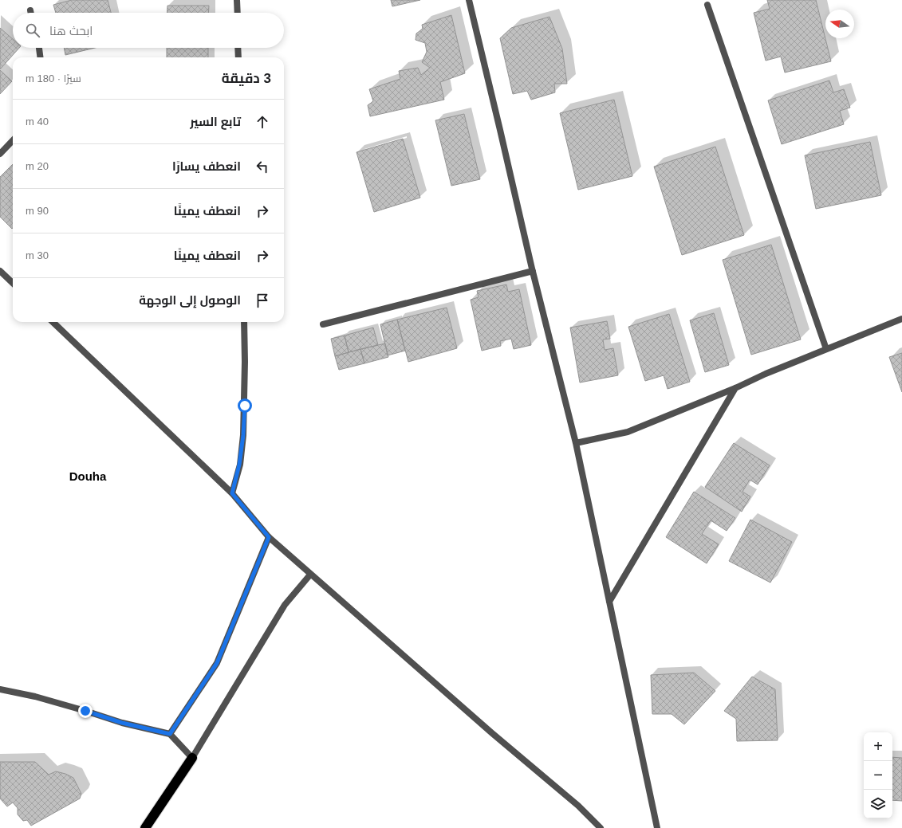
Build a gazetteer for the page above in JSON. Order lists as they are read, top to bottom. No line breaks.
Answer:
{"districts":["Douha"],"north":"left","page":{"search":"ابحث هنا","heading":["3 دقيقة","سيرًا · 180 m"],"list":[["تابع السير","40 m"],["انعطف يسارًا","20 m"],["انعطف يمينًا","90 m"],["انعطف يمينًا","30 m"],"الوصول إلى الوجهة"],"map_buttons":["+","−"]}}
